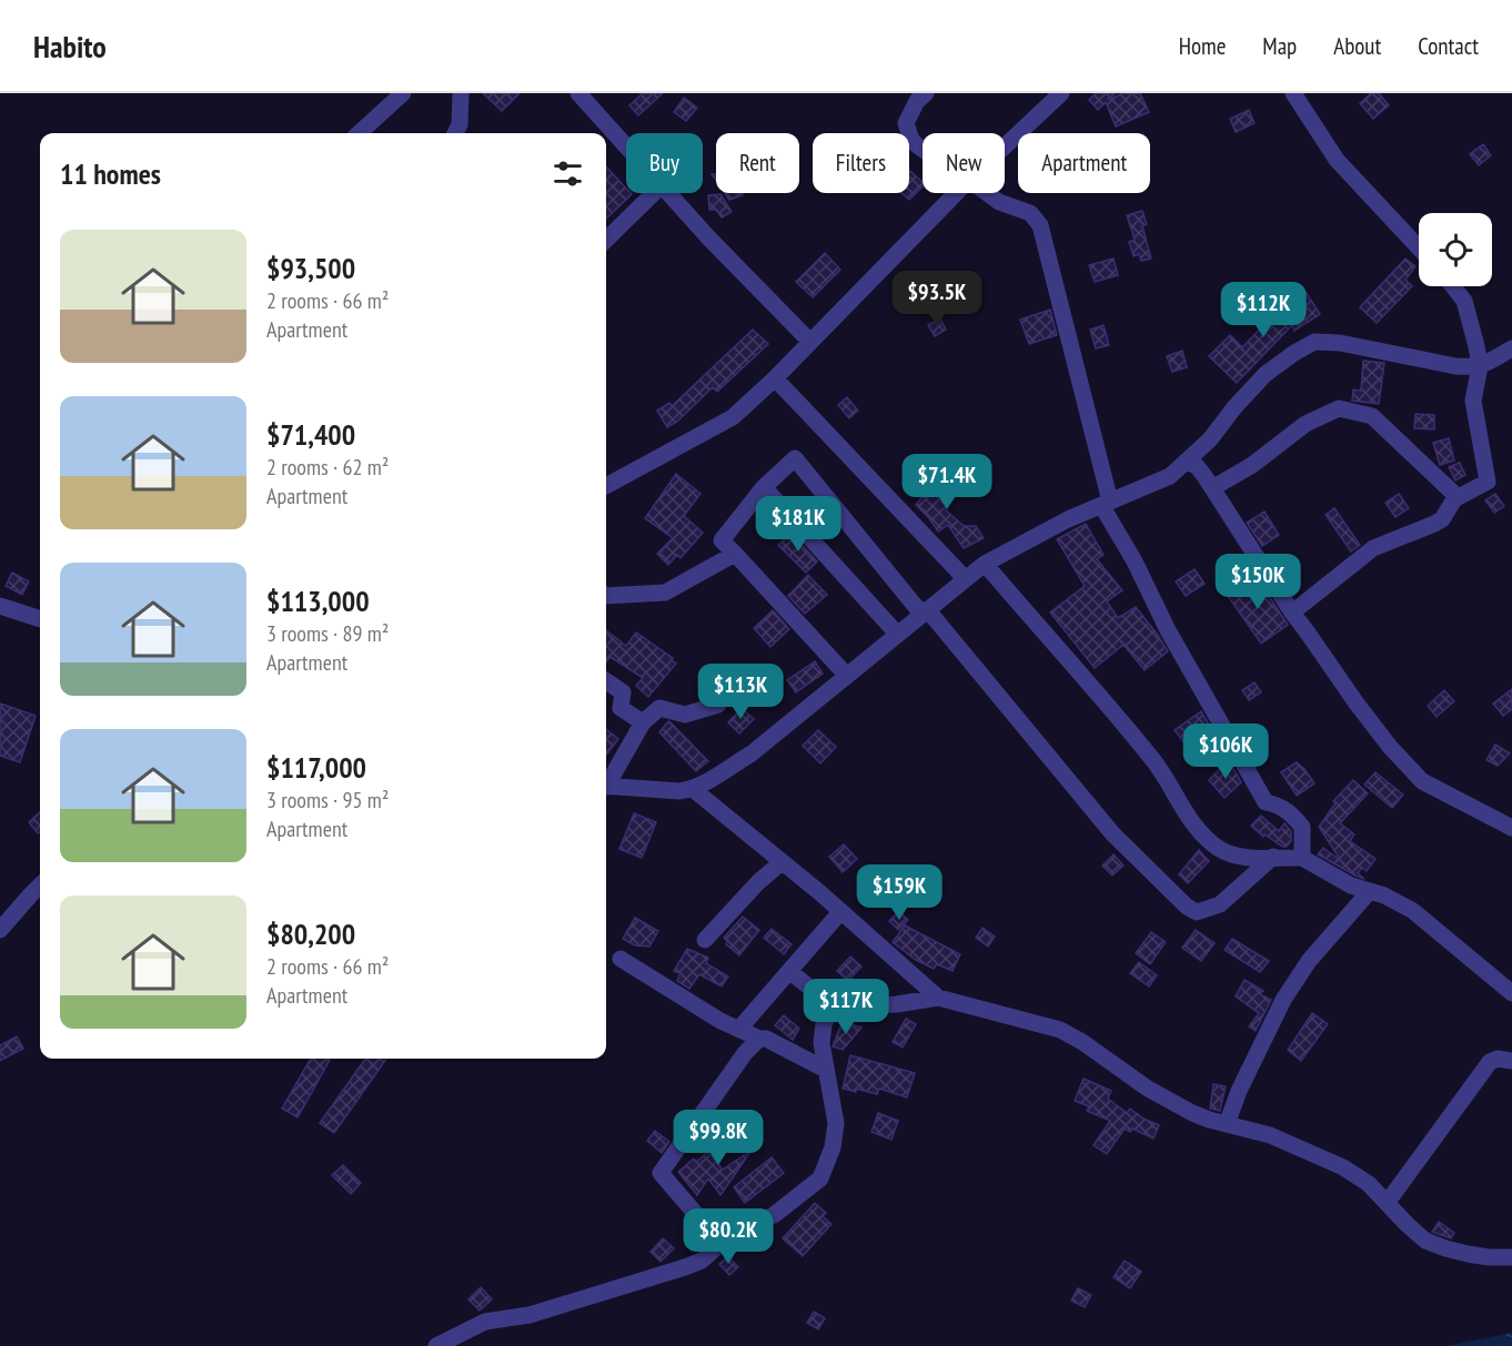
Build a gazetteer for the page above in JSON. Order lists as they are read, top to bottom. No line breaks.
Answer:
{"page":{"header":"Habito","nav":["Home","Map","About","Contact"],"chip":["Buy","Rent","Filters","New","Apartment"],"heading":"11 homes","list":[{"name":"$93,500","note":"2 rooms · 66 m² · Apartment"},{"name":"$71,400","note":"2 rooms · 62 m² · Apartment"},{"name":"$113,000","note":"3 rooms · 89 m² · Apartment"},{"name":"$117,000","note":"3 rooms · 95 m² · Apartment"},{"name":"$80,200","note":"2 rooms · 66 m² · Apartment"}],"price":["$93.5K","$112K","$71.4K","$181K","$150K","$113K","$106K","$159K","$117K","$99.8K","$80.2K"]}}
